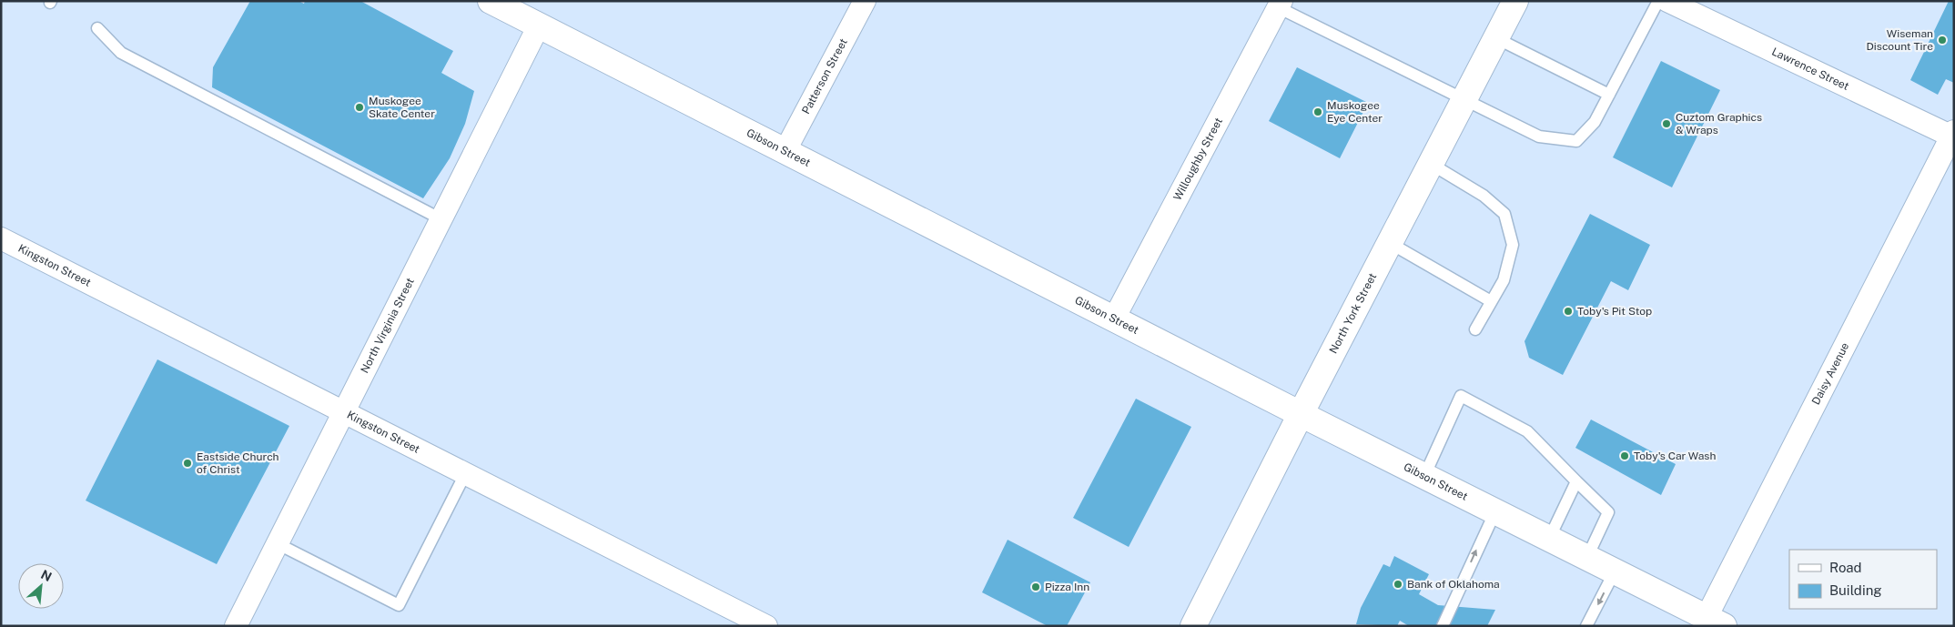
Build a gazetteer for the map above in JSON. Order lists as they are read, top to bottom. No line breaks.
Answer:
{"streets":{"street":["Lawrence Street","Patterson Street","Gibson Street","Willoughby Street","Kingston Street","North York Street","North Virginia Street","Daisy Avenue"]},"crossings":[["Lawrence Street","Daisy Avenue"],["Patterson Street","Gibson Street"],["Gibson Street","Willoughby Street"],["Gibson Street","North York Street"],["Gibson Street","North Virginia Street"],["Gibson Street","Daisy Avenue"],["Kingston Street","North Virginia Street"]],"places":["Wiseman Discount Tire","Muskogee Skate Center","Muskogee Eye Center","Cuztom Graphics & Wraps","Toby's Pit Stop","Toby's Car Wash","Eastside Church of Christ","Bank of Oklahoma","Pizza Inn"],"legend":["Road","Building"],"north":"top right"}
